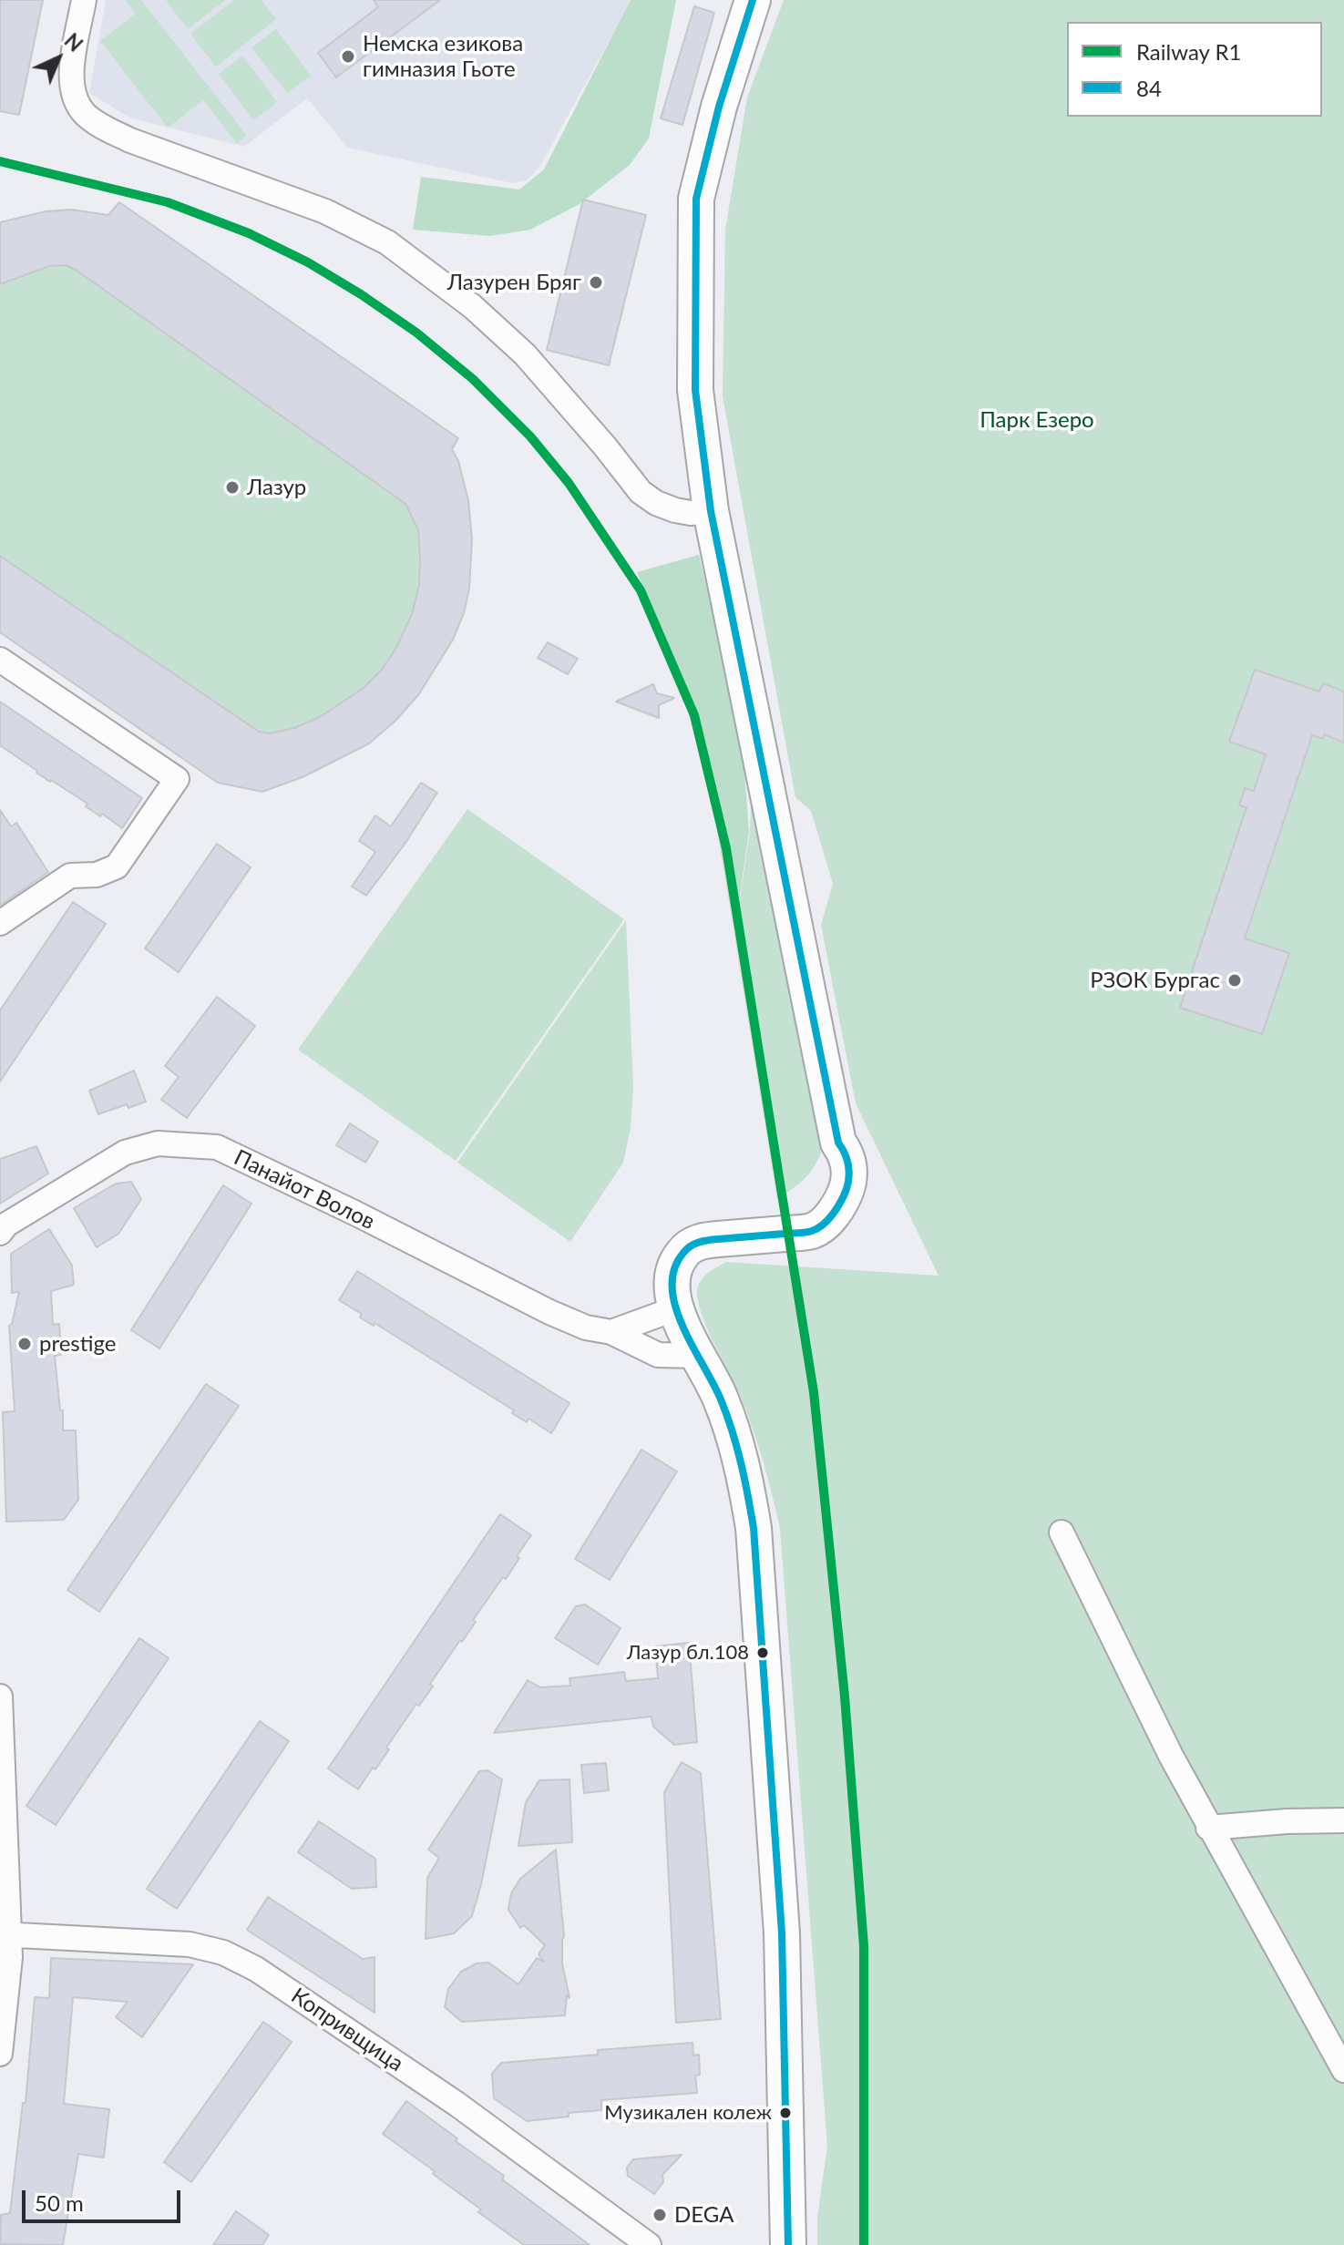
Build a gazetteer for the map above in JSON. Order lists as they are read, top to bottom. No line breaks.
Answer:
{"streets":{"street":["Панайот Волов","Копривщица"]},"parks":["Парк Езеро"],"places":["Немска езикова гимназия Гьоте","Лазурен Бряг","Лазур","РЗОК Бургас","prestige","Лазур бл.108","Музикален колеж","DEGA"],"lines":["transit line 84","rail line R1"],"legend":["Railway R1","84"],"scale_bar":"50 m","north":"top right"}
